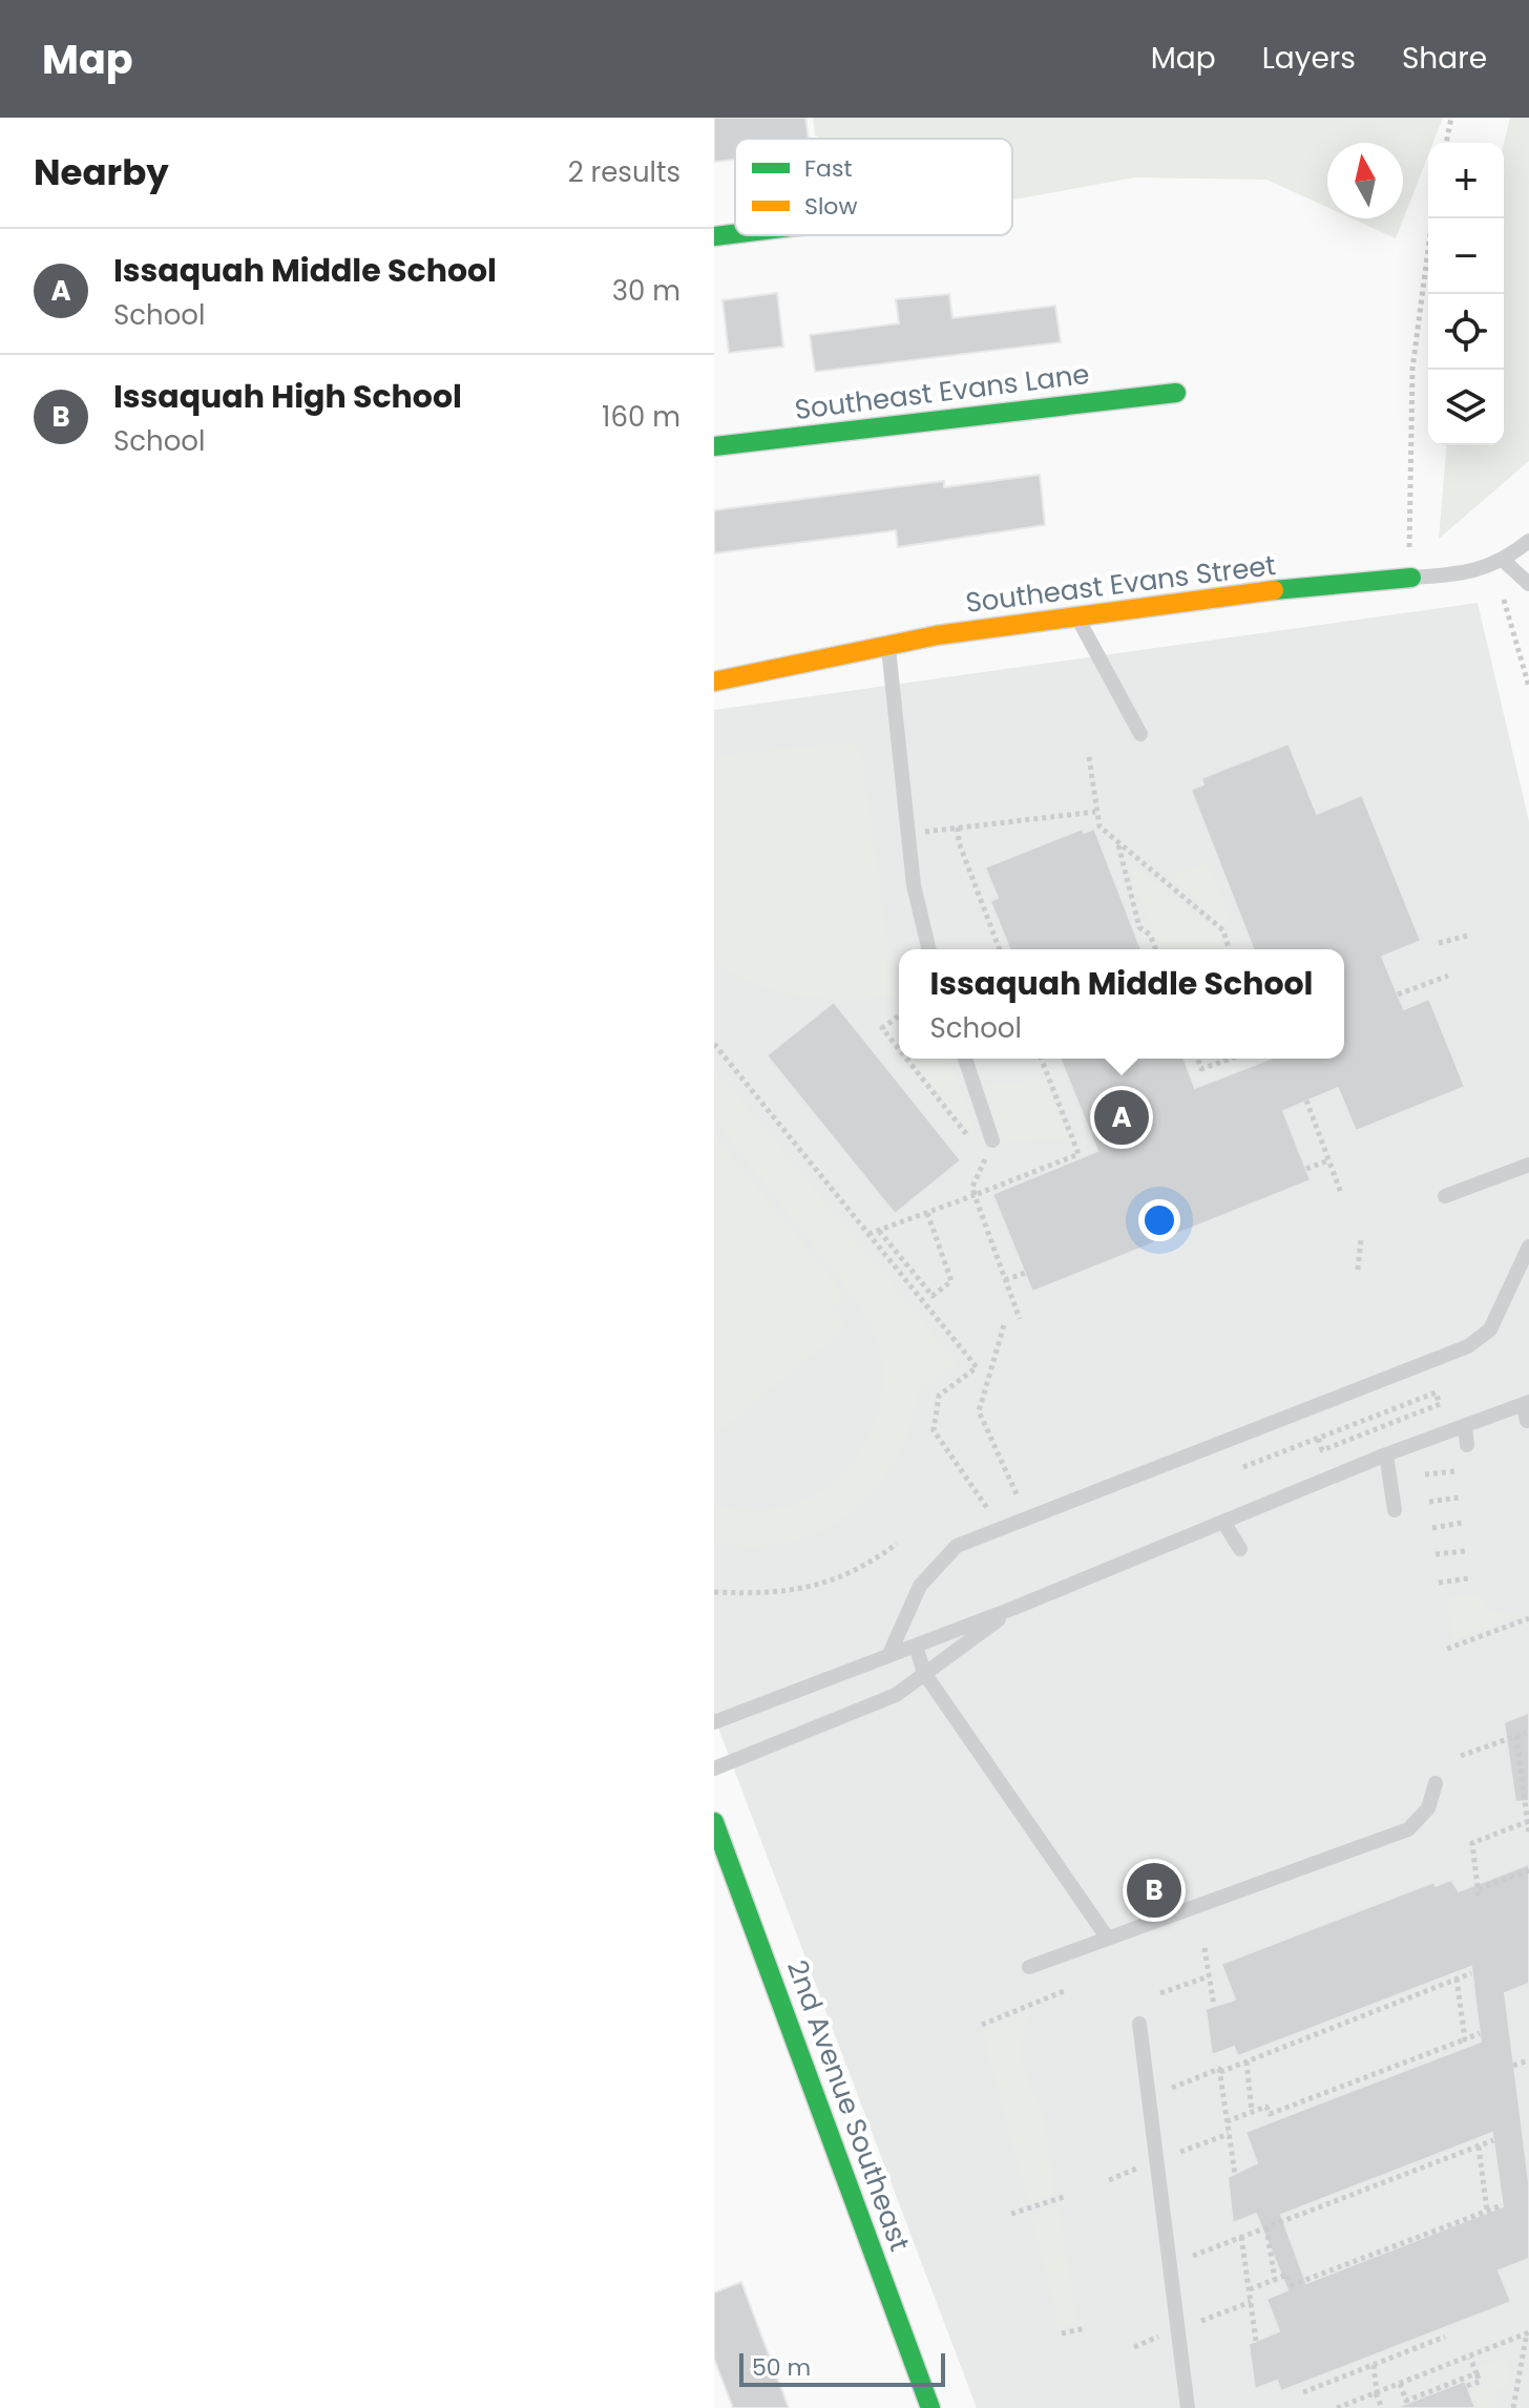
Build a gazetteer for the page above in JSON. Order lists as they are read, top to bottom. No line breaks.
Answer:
{"streets":{"street":["Southeast Evans Lane","Southeast Evans Street","2nd Avenue Southeast"]},"legend":["Fast","Slow"],"scale_bar":"50 m","north":"top","page":{"header":"Map","nav":["Map","Layers","Share"],"heading":["Nearby","2 results"],"map_buttons":["+","−"],"list":[{"mark":"A","name":"Issaquah Middle School","note":"School","value":"30 m"},{"mark":"B","name":"Issaquah High School","note":"School","value":"160 m"}],"popup":["Issaquah Middle School","School"],"pins":["A","B"],"scale":"50 m"}}
